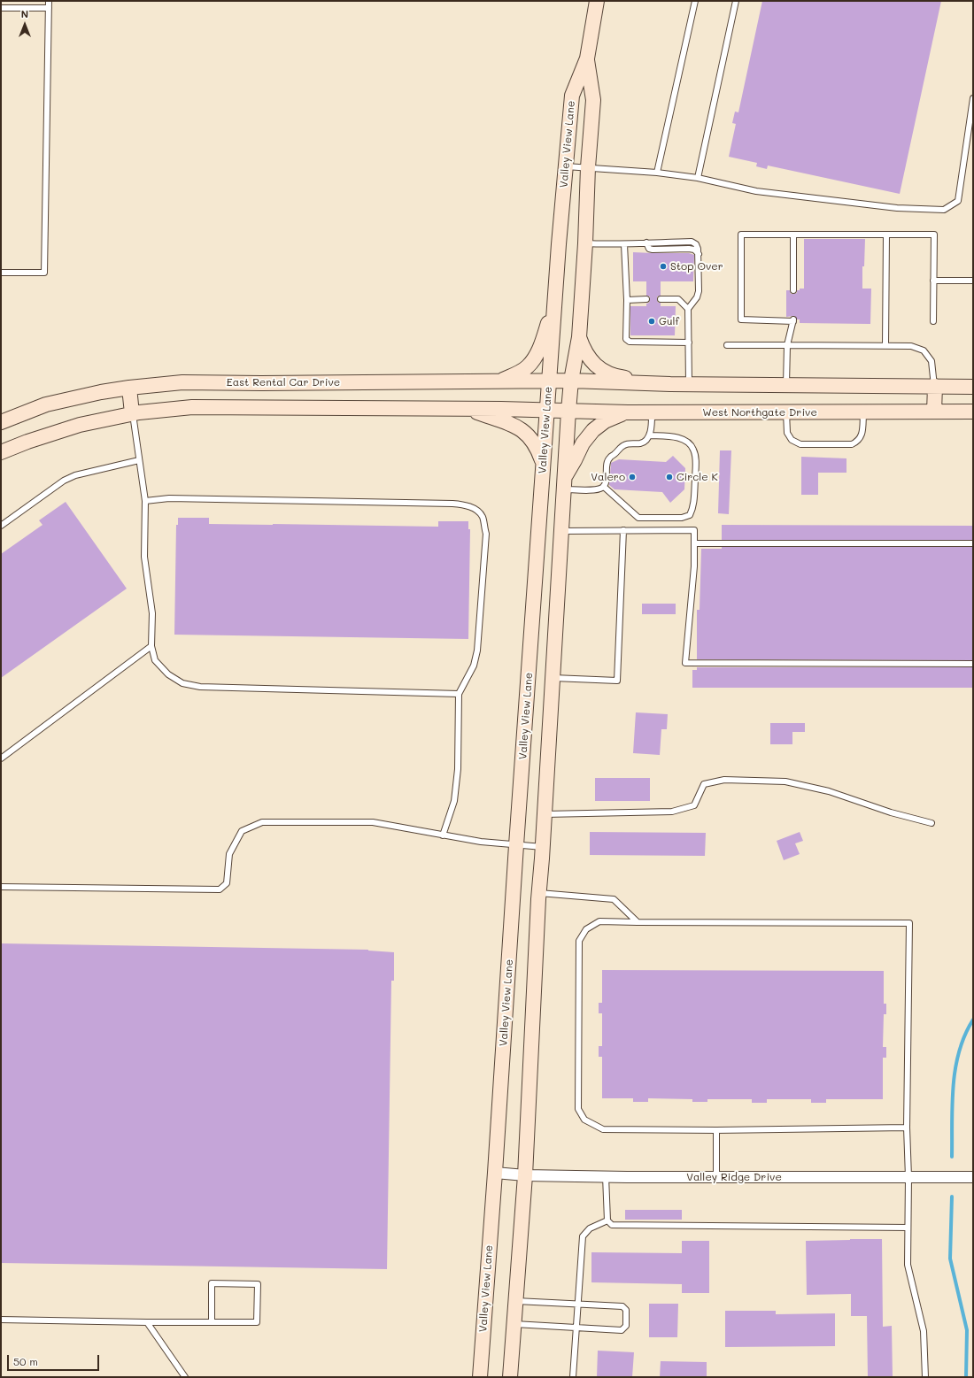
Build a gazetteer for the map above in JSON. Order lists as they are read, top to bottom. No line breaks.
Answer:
{"streets":{"main road":["Valley View Lane","East Rental Car Drive","West Northgate Drive"],"street":["Valley Ridge Drive"]},"crossings":[["Valley View Lane","East Rental Car Drive"],["Valley View Lane","West Northgate Drive"],["Valley View Lane","Valley Ridge Drive"]],"places":["Stop Over","Gulf","Valero","Circle K"],"scale_bar":"50 m","north":"top"}
